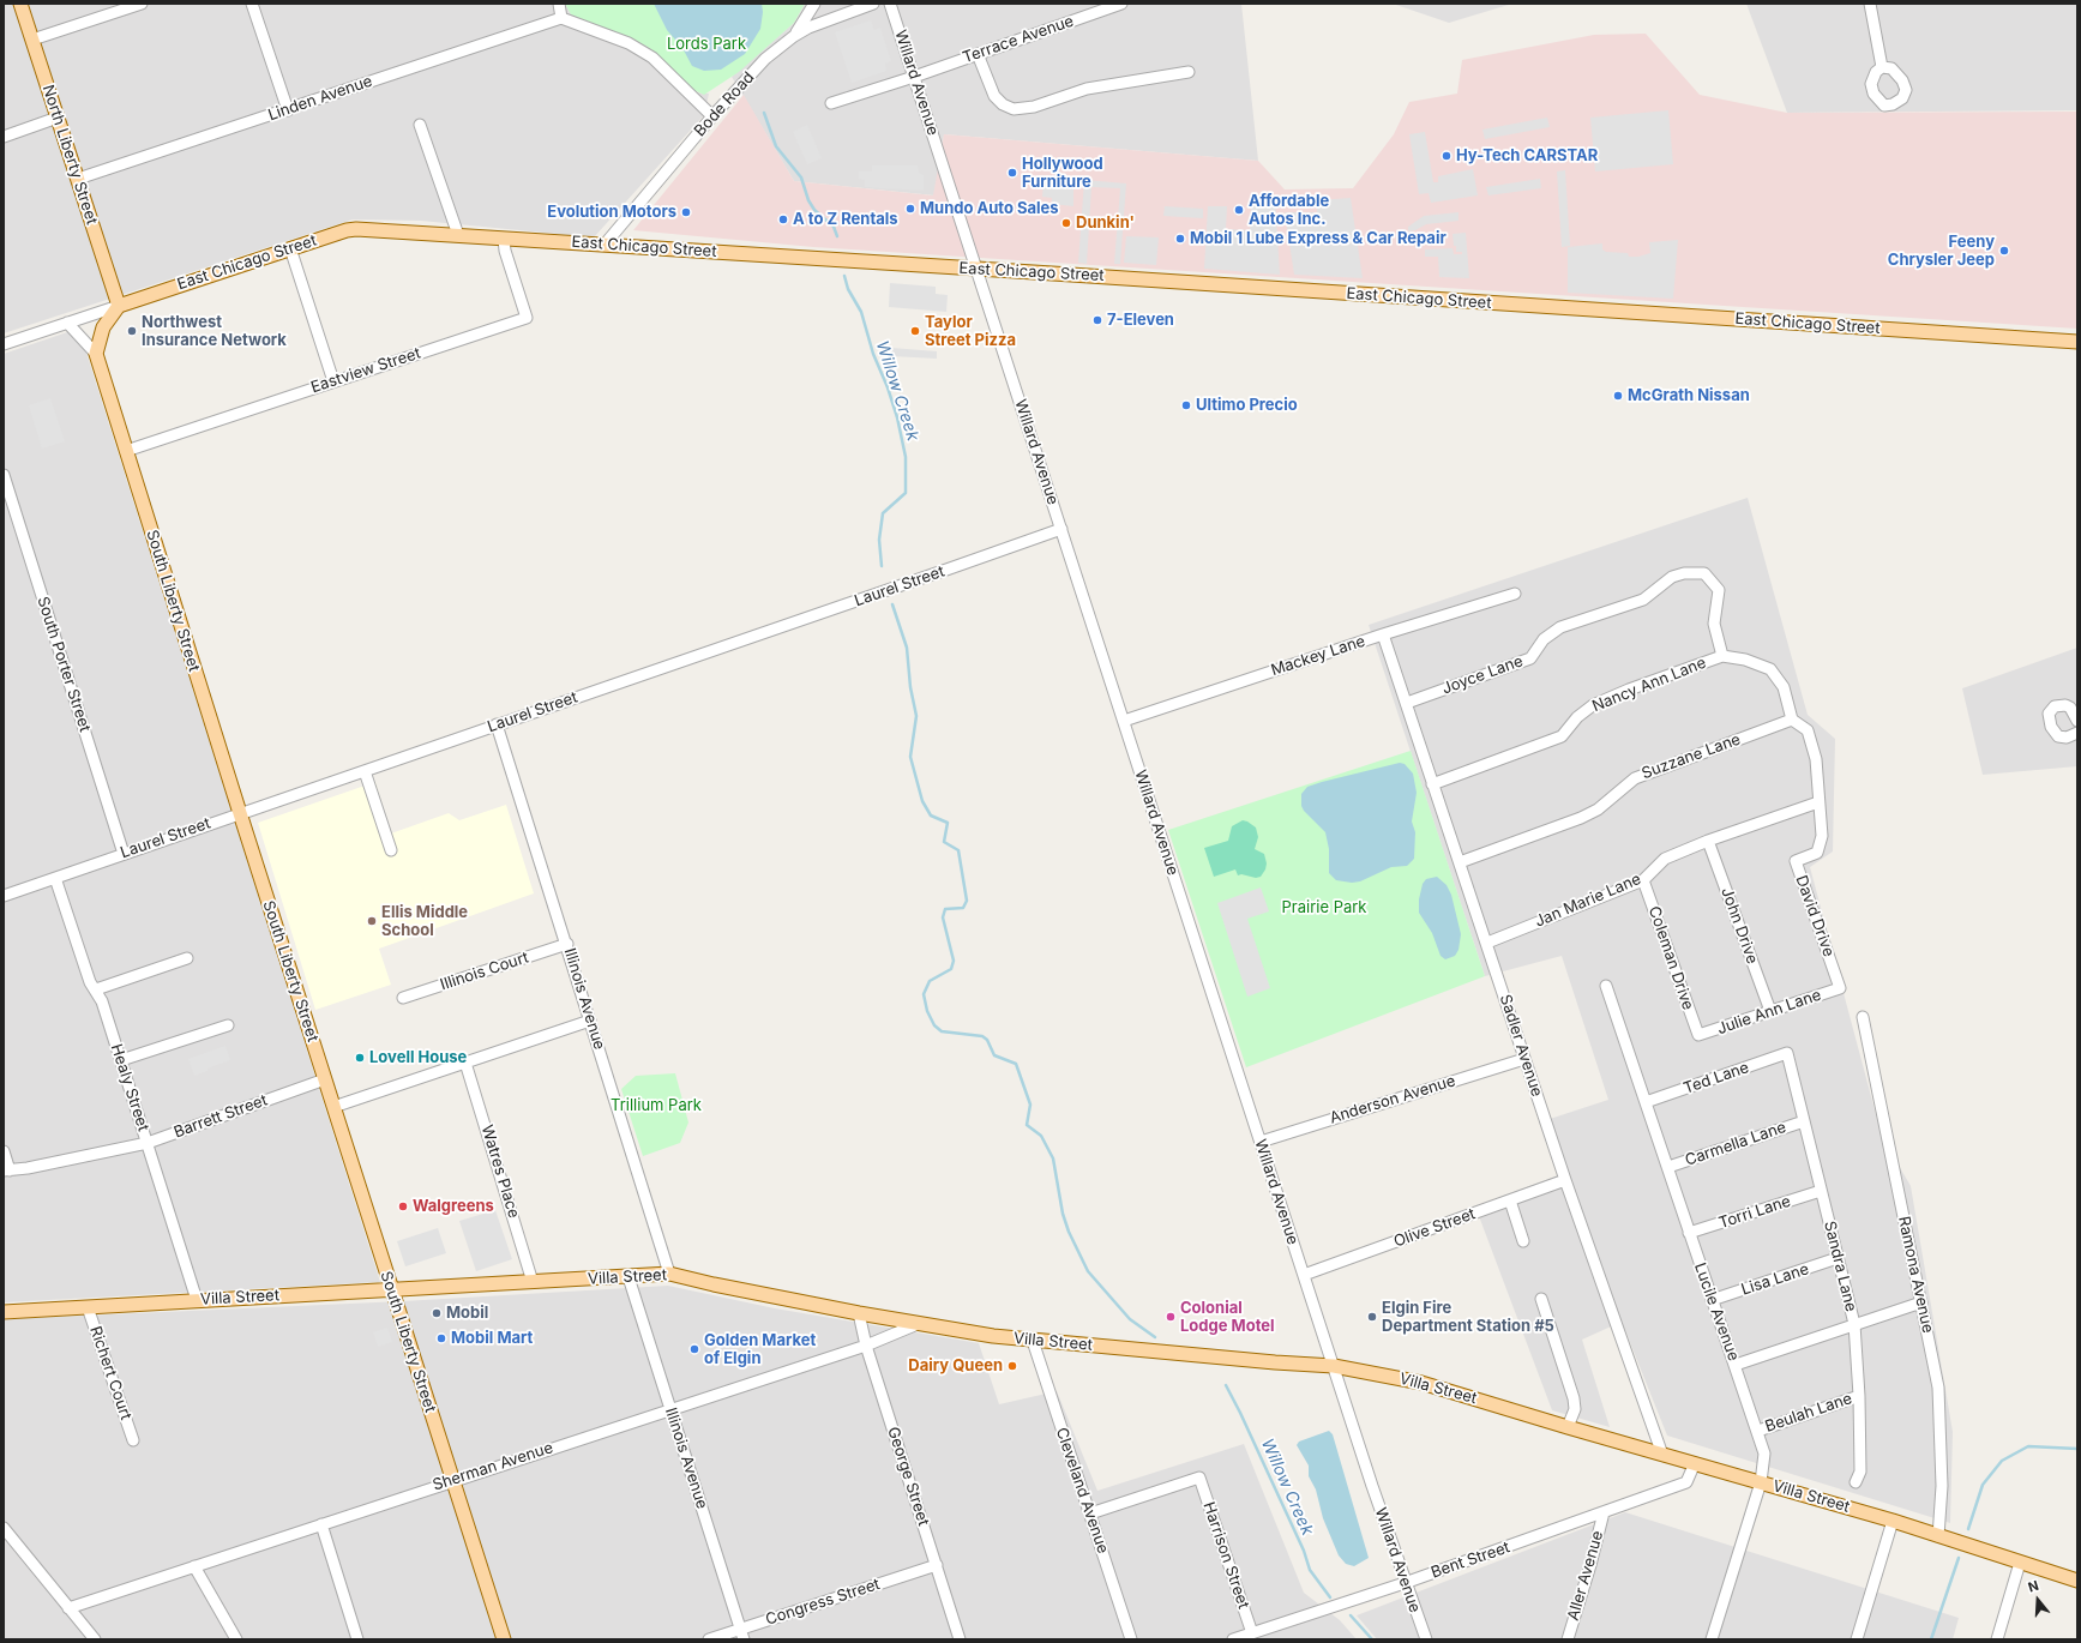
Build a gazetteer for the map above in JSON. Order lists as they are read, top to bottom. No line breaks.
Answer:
{"streets":{"main road":["North Liberty Street","East Chicago Street","South Liberty Street","Villa Street"],"street":["Terrace Avenue","Willard Avenue","Linden Avenue","Bode Road","Eastview Street","Laurel Street","Mackey Lane","South Porter Street","Joyce Lane","Nancy Ann Lane","Suzzane Lane","Jan Marie Lane","David Drive","John Drive","Coleman Drive","Illinois Court","Illinois Avenue","Julie Ann Lane","Sadler Avenue","Ted Lane","Healy Street","Anderson Avenue","Barrett Street","Carmella Lane","Watres Place","Torri Lane","Olive Street","Sandra Lane","Ramona Avenue","Lisa Lane","Lucile Avenue","Richert Court","Beulah Lane","Sherman Avenue","George Street","Cleveland Avenue","Harrison Street","Bent Street","Aller Avenue","Congress Street"]},"crossings":[["Terrace Avenue","Willard Avenue"],["Willard Avenue","East Chicago Street"],["Willard Avenue","Laurel Street"],["Willard Avenue","Mackey Lane"],["Willard Avenue","Anderson Avenue"],["Willard Avenue","Olive Street"],["Willard Avenue","Villa Street"],["Willard Avenue","Bent Street"],["Linden Avenue","North Liberty Street"],["Bode Road","East Chicago Street"],["North Liberty Street","East Chicago Street"],["East Chicago Street","Eastview Street"],["Eastview Street","South Liberty Street"],["Laurel Street","South Liberty Street"],["Laurel Street","South Porter Street"],["Laurel Street","Illinois Avenue"],["Laurel Street","Healy Street"],["South Liberty Street","Barrett Street"],["South Liberty Street","Villa Street"],["South Liberty Street","Sherman Avenue"],["Mackey Lane","Sadler Avenue"],["Joyce Lane","Nancy Ann Lane"],["Joyce Lane","Sadler Avenue"],["Nancy Ann Lane","Suzzane Lane"],["Nancy Ann Lane","Sadler Avenue"],["Suzzane Lane","Sadler Avenue"],["Jan Marie Lane","David Drive"],["Jan Marie Lane","John Drive"],["Jan Marie Lane","Coleman Drive"],["Jan Marie Lane","Sadler Avenue"],["David Drive","Julie Ann Lane"],["John Drive","Julie Ann Lane"],["Coleman Drive","Julie Ann Lane"],["Illinois Court","Illinois Avenue"],["Illinois Avenue","Villa Street"],["Illinois Avenue","Sherman Avenue"],["Illinois Avenue","Congress Street"],["Sadler Avenue","Anderson Avenue"],["Sadler Avenue","Olive Street"],["Sadler Avenue","Villa Street"],["Ted Lane","Sandra Lane"],["Ted Lane","Lucile Avenue"],["Healy Street","Barrett Street"],["Healy Street","Villa Street"],["Carmella Lane","Sandra Lane"],["Carmella Lane","Lucile Avenue"],["Watres Place","Villa Street"],["Torri Lane","Sandra Lane"],["Torri Lane","Lucile Avenue"],["Sandra Lane","Lisa Lane"],["Sandra Lane","Beulah Lane"],["Ramona Avenue","Villa Street"],["Villa Street","Lucile Avenue"],["Villa Street","Richert Court"],["Villa Street","Sherman Avenue"],["Villa Street","George Street"],["Villa Street","Cleveland Avenue"],["Villa Street","Bent Street"],["Lisa Lane","Lucile Avenue"],["Lucile Avenue","Beulah Lane"],["Sherman Avenue","George Street"],["George Street","Congress Street"],["Cleveland Avenue","Harrison Street"],["Harrison Street","Bent Street"],["Bent Street","Aller Avenue"]],"water":["Willow Creek"],"parks":["Lords Park","Prairie Park","Trillium Park"],"places":["Hy-Tech CARSTAR","Hollywood Furniture","Mundo Auto Sales","Affordable Autos Inc.","Evolution Motors","A to Z Rentals","Dunkin'","Mobil 1 Lube Express & Car Repair","Feeny Chrysler Jeep","7-Eleven","Northwest Insurance Network","Taylor Street Pizza","McGrath Nissan","Ultimo Precio","Ellis Middle School","Lovell House","Walgreens","Mobil","Colonial Lodge Motel","Elgin Fire Department Station #5","Mobil Mart","Golden Market of Elgin","Dairy Queen"],"north":"top"}
